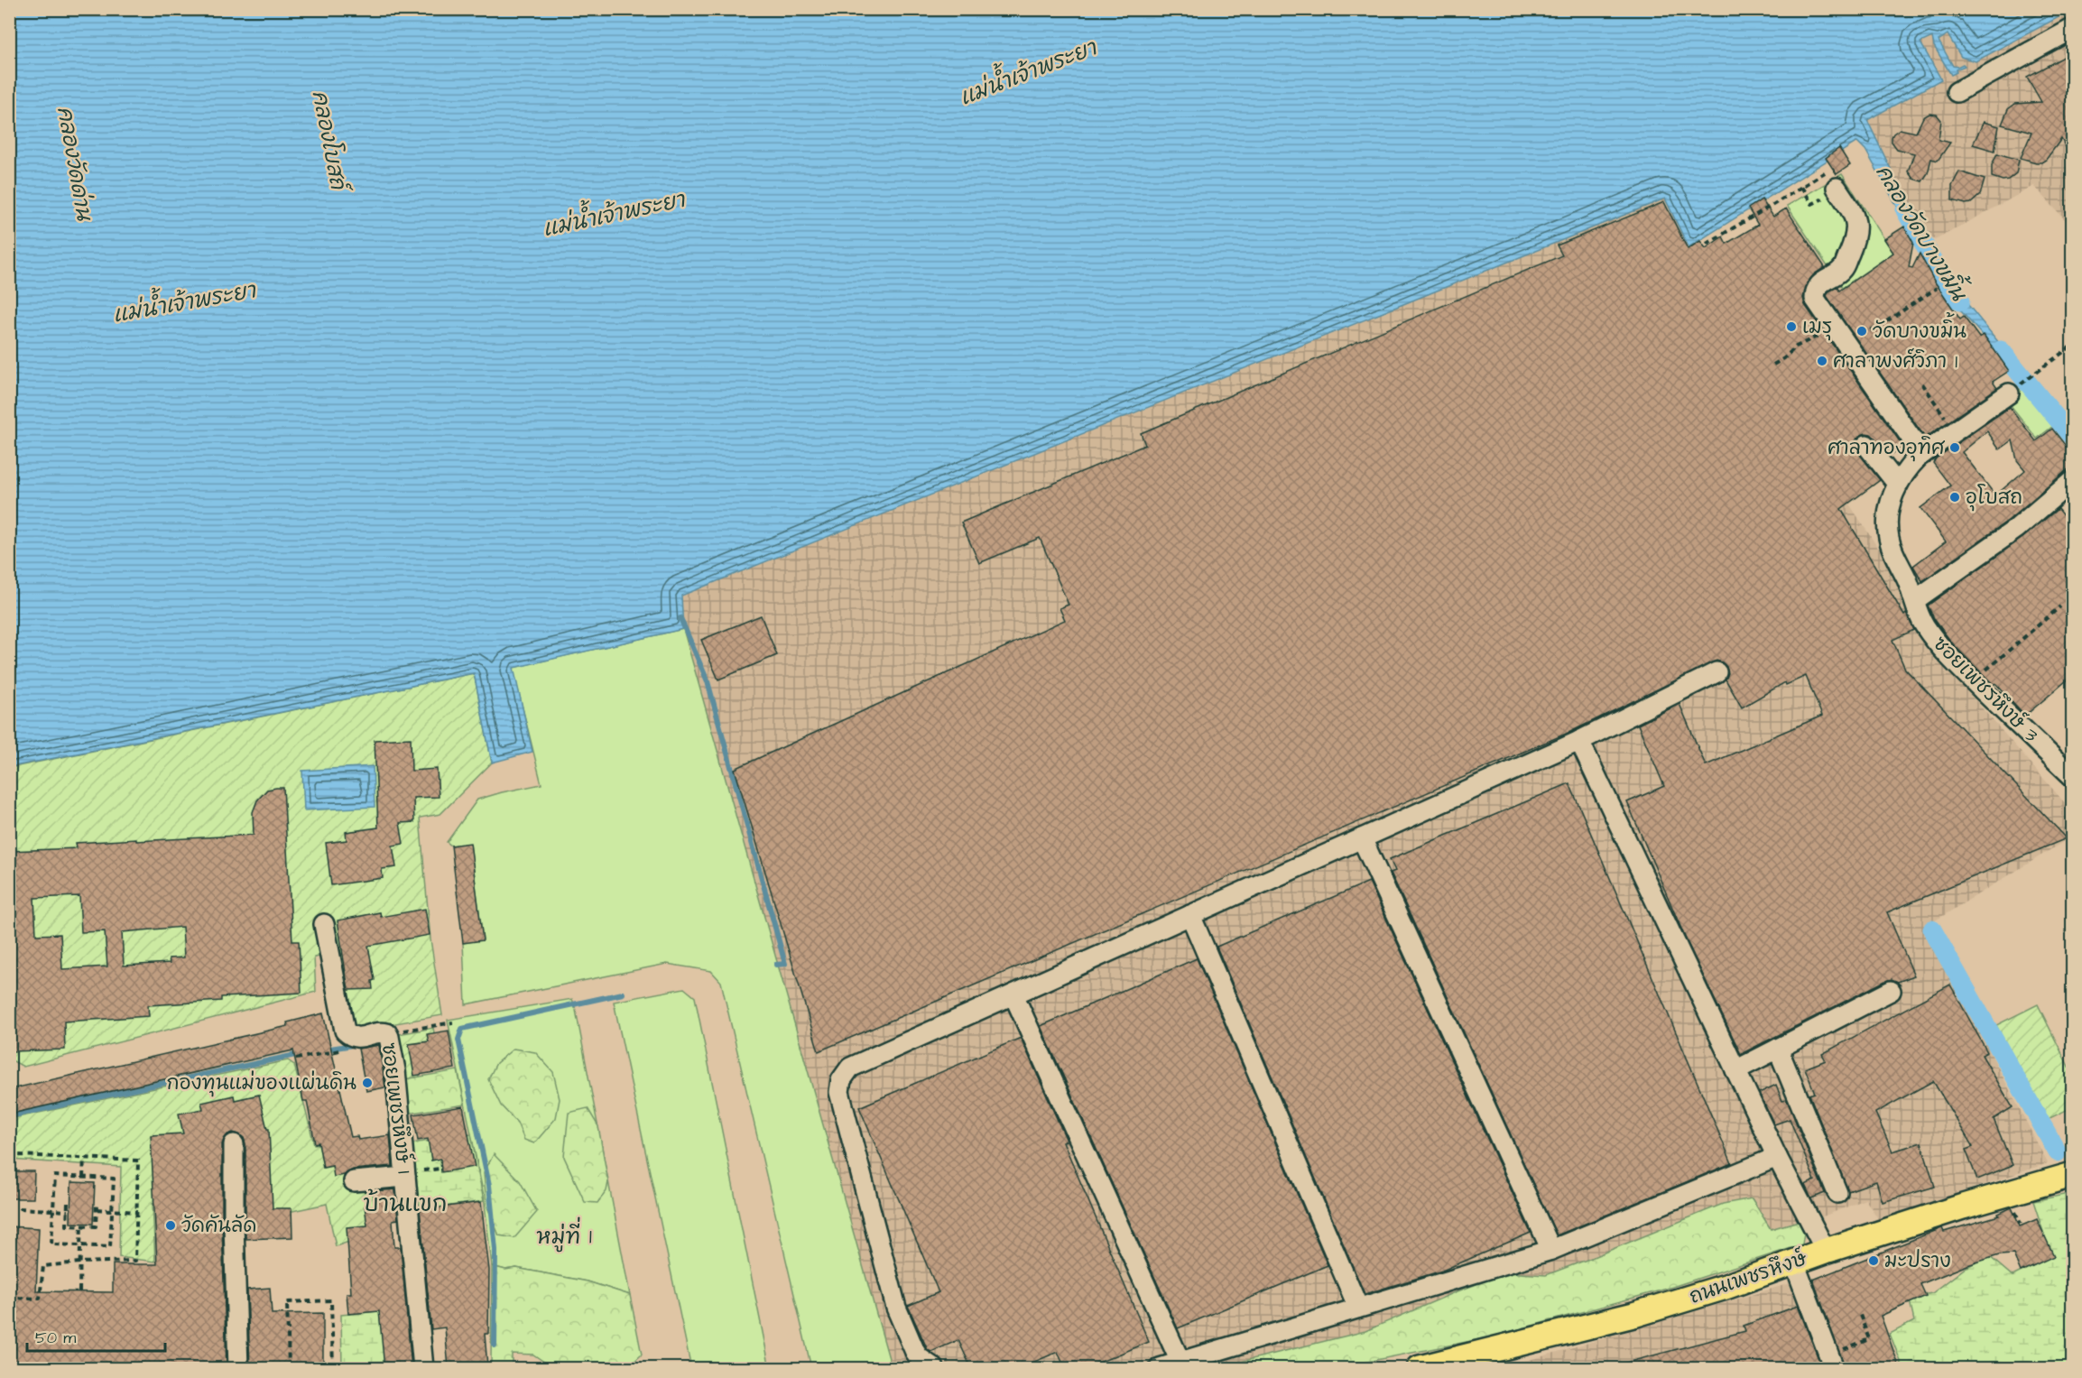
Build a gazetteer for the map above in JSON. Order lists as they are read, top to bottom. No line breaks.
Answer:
{"streets":{"main road":["ถนนเพชรหึงษ์"],"street":["ซอยเพชรหึงษ์ 3","ซอยเพชรหึงษ์ 1"]},"districts":["บ้านแขก","หมู่ที่ 1"],"water":["แม่น้ำเจ้าพระยา","คลองโบสถ์","คลองวัดด่าน","คลองวัดบางขมิ้น"],"places":["เมรุ","วัดบางขมิ้น","ศาลาพงศ์วิภา 1","ศาลาทองอุทิศ","อุโบสถ","กองทุนแม่ของแผ่นดิน","วัดคันลัด","มะปราง"],"scale_bar":"50 m"}
